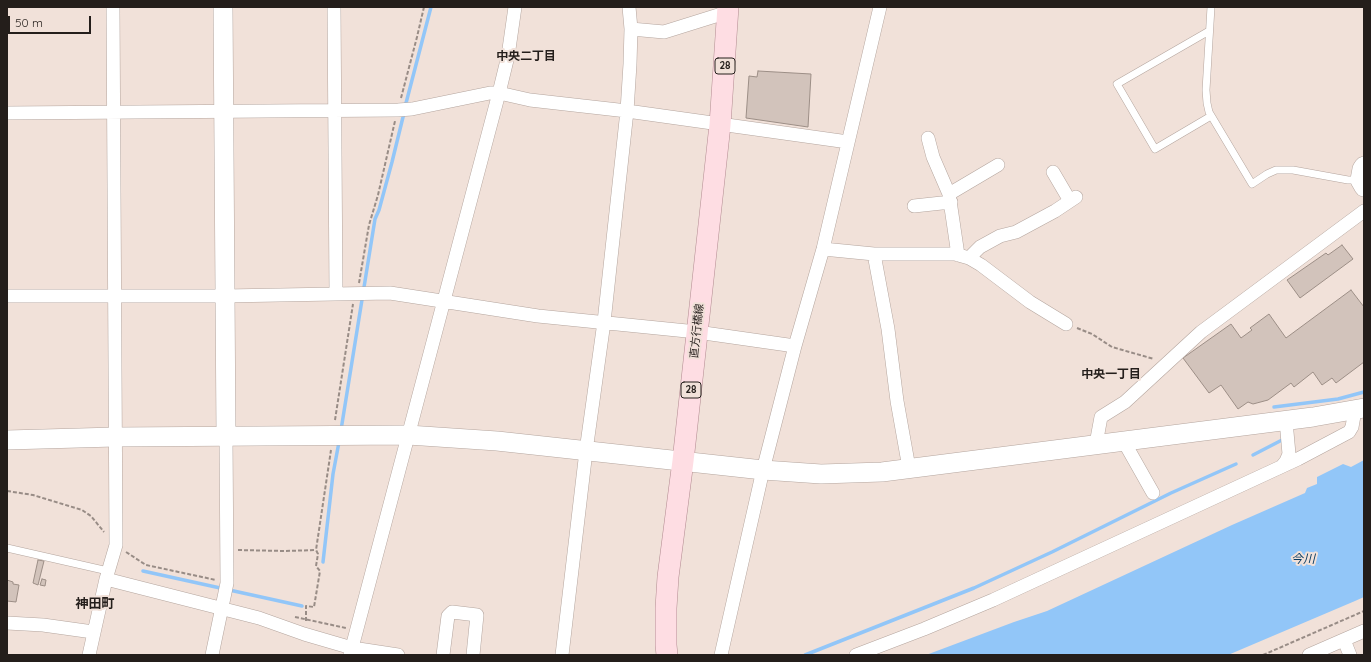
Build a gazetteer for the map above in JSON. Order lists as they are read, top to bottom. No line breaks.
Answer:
{"streets":{"main road":["28","直方行橋線"]},"districts":["中央二丁目","中央一丁目","神田町"],"water":["今川"],"scale_bar":"50 m"}
